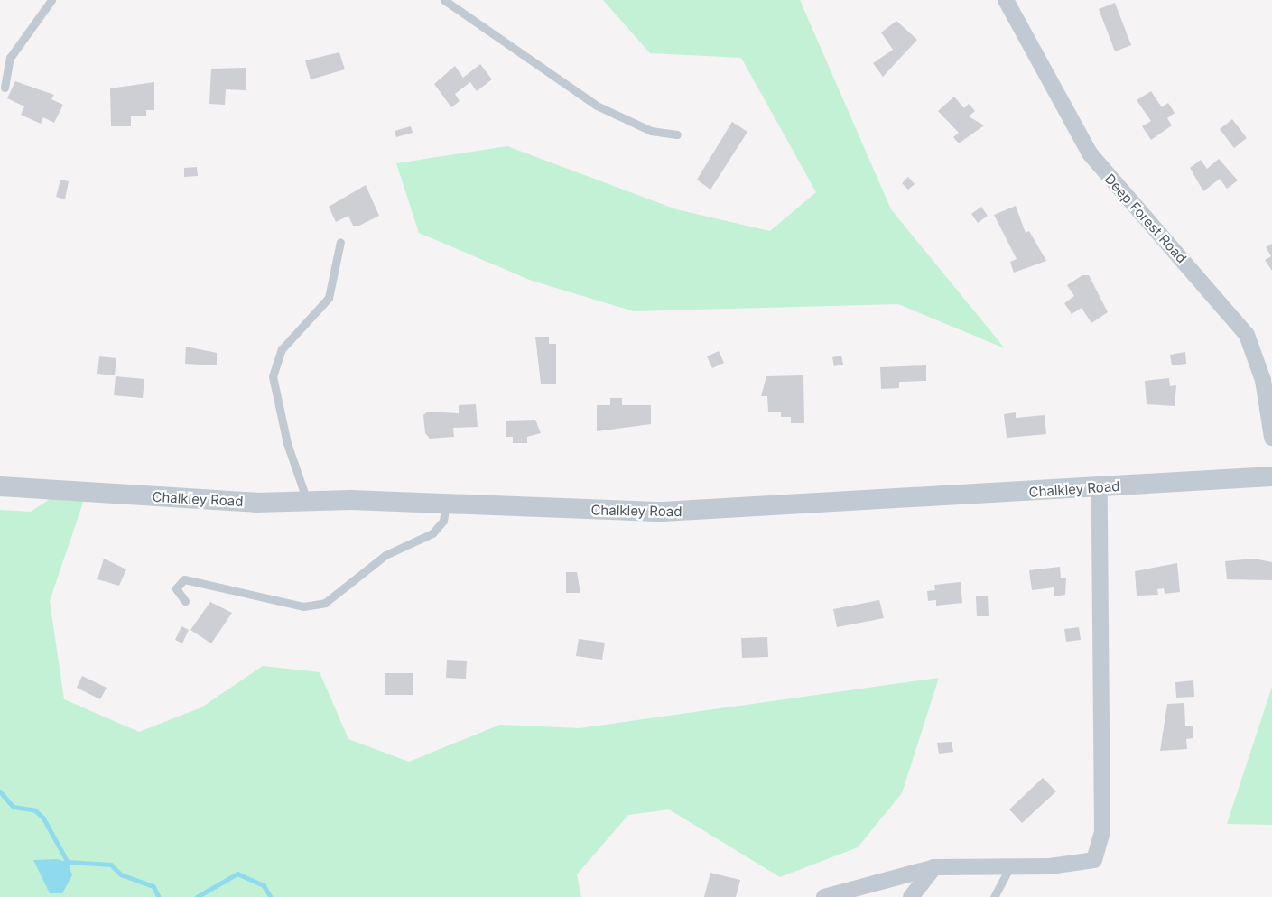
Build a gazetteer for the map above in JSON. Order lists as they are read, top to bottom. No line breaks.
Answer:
{"streets":{"street":["Deep Forest Road","Chalkley Road"]}}
